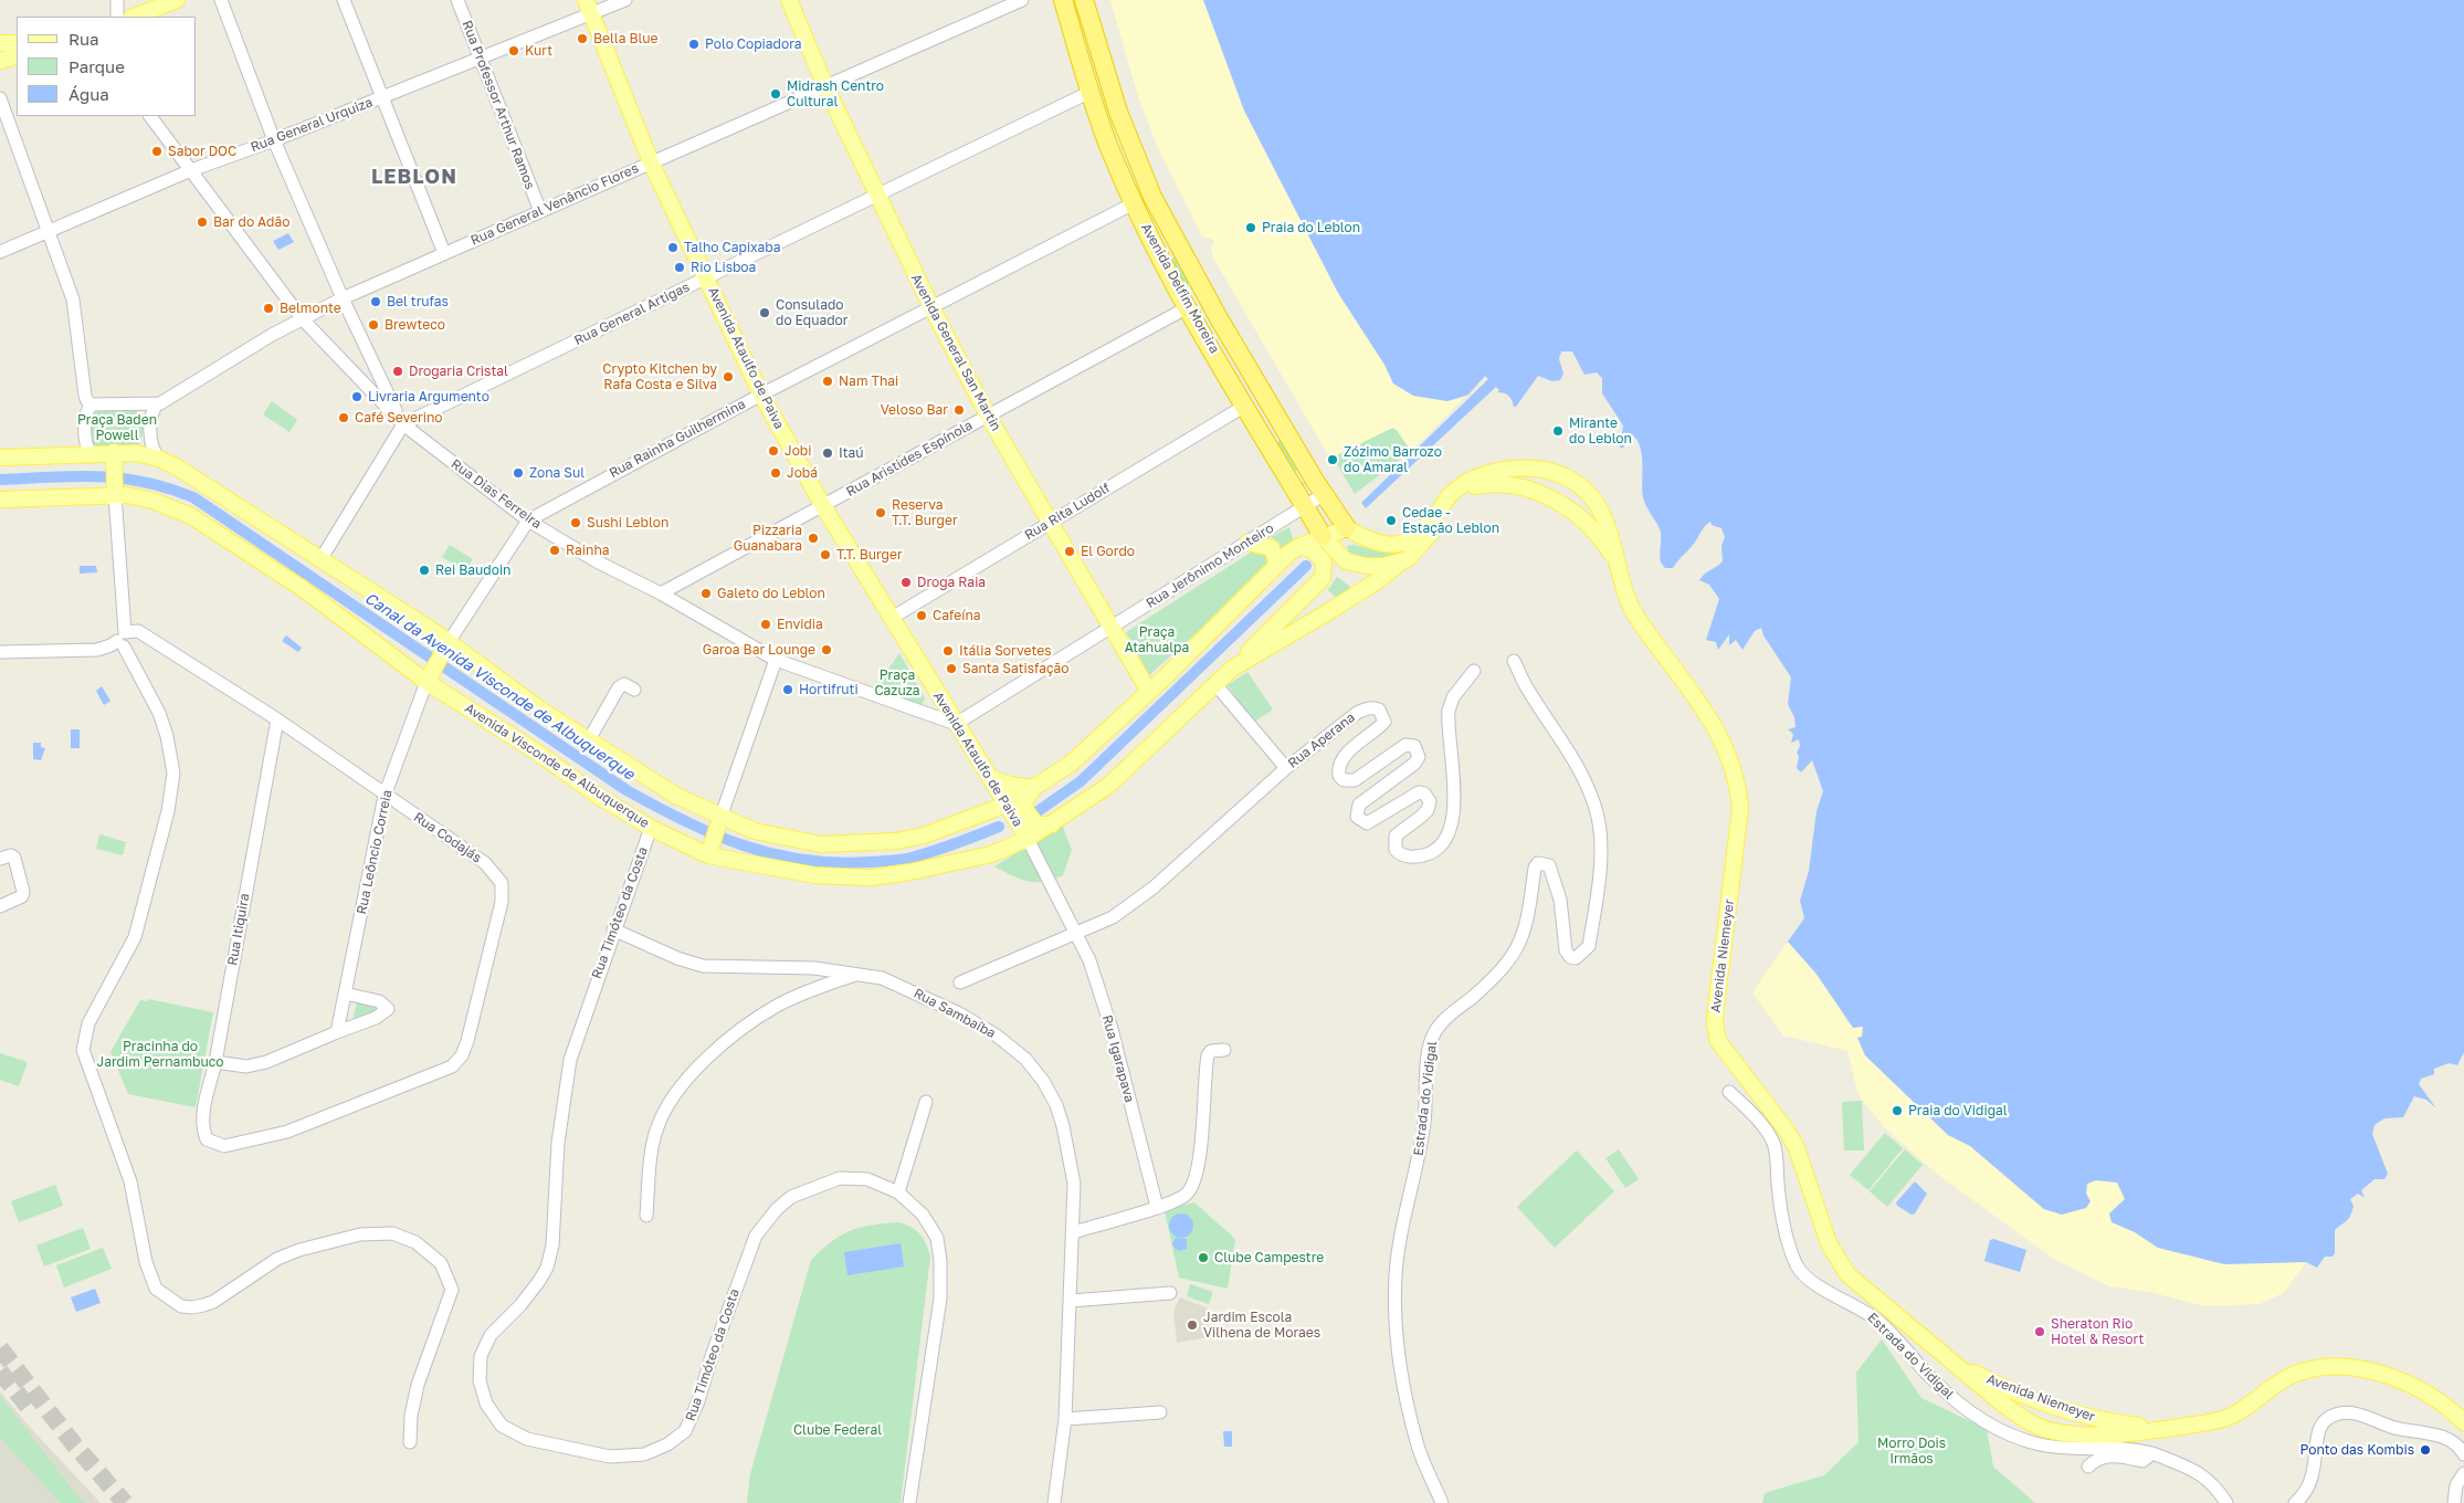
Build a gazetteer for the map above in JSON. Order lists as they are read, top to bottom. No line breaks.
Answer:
{"streets":{"highway":["Avenida Delfim Moreira"],"main road":["Avenida General San Martin","Avenida Ataulfo de Paiva","Avenida Visconde de Albuquerque","Avenida Niemeyer"],"street":["Rua Professor Arthur Ramos","Rua General Urquiza","Rua General Venâncio Flores","Rua General Artigas","Rua Rainha Guilhermina","Rua Aristides Espínola","Rua Dias Ferreira","Rua Rita Ludolf","Rua Jerônimo Monteiro","Rua Aperana","Rua Codajás","Rua Leôncio Correia","Rua Timóteo da Costa","Rua Itiquira","Rua Sambaíba","Rua Igarapava","Estrada do Vidigal"]},"crossings":[["Rua Professor Arthur Ramos","Rua General Urquiza"],["Rua Professor Arthur Ramos","Rua General Venâncio Flores"],["Rua General Urquiza","Avenida Ataulfo de Paiva"],["Rua General Urquiza","Rua Dias Ferreira"],["Rua General Venâncio Flores","Avenida General San Martin"],["Rua General Venâncio Flores","Avenida Ataulfo de Paiva"],["Rua General Venâncio Flores","Rua Dias Ferreira"],["Avenida Delfim Moreira","Rua General Artigas"],["Avenida Delfim Moreira","Rua Rainha Guilhermina"],["Avenida Delfim Moreira","Rua Aristides Espínola"],["Avenida Delfim Moreira","Rua Rita Ludolf"],["Avenida Delfim Moreira","Rua Jerônimo Monteiro"],["Avenida Delfim Moreira","Avenida Visconde de Albuquerque"],["Avenida Delfim Moreira","Avenida Niemeyer"],["Rua General Artigas","Avenida General San Martin"],["Rua General Artigas","Avenida Ataulfo de Paiva"],["Rua General Artigas","Rua Dias Ferreira"],["Avenida General San Martin","Rua Rainha Guilhermina"],["Avenida General San Martin","Rua Aristides Espínola"],["Avenida General San Martin","Rua Rita Ludolf"],["Avenida General San Martin","Rua Jerônimo Monteiro"],["Avenida Ataulfo de Paiva","Rua Rainha Guilhermina"],["Avenida Ataulfo de Paiva","Rua Aristides Espínola"],["Avenida Ataulfo de Paiva","Rua Dias Ferreira"],["Avenida Ataulfo de Paiva","Rua Rita Ludolf"],["Avenida Ataulfo de Paiva","Rua Jerônimo Monteiro"],["Avenida Ataulfo de Paiva","Avenida Visconde de Albuquerque"],["Avenida Ataulfo de Paiva","Rua Igarapava"],["Rua Rainha Guilhermina","Rua Dias Ferreira"],["Rua Aristides Espínola","Rua Dias Ferreira"],["Rua Dias Ferreira","Rua Jerônimo Monteiro"],["Rua Aperana","Rua Igarapava"],["Avenida Visconde de Albuquerque","Rua Leôncio Correia"],["Avenida Visconde de Albuquerque","Rua Timóteo da Costa"],["Avenida Visconde de Albuquerque","Avenida Niemeyer"],["Avenida Visconde de Albuquerque","Rua Igarapava"],["Rua Codajás","Rua Leôncio Correia"],["Rua Codajás","Rua Itiquira"],["Rua Timóteo da Costa","Rua Sambaíba"]],"districts":["LEBLON"],"water":["Canal da Avenida Visconde de Albuquerque"],"parks":["Praça Baden Powell","Praça Atahualpa","Praça Cazuza","Pracinha do Jardim Pernambuco","Clube Federal","Morro Dois Irmãos"],"places":["Bella Blue","Polo Copiadora","Kurt","Midrash Centro Cultural","Sabor DOC","Bar do Adão","Praia do Leblon","Talho Capixaba","Rio Lisboa","Bel trufas","Belmonte","Consulado do Equador","Brewteco","Drogaria Cristal","Crypto Kitchen by Rafa Costa e Silva","Nam Thai","Livraria Argumento","Veloso Bar","Café Severino","Mirante do Leblon","Jobi","Itaú","Zózimo Barrozo do Amaral","Zona Sul","Jobá","Reserva T.T. Burger","Cedae - Estação Leblon","Sushi Leblon","Pizzaria Guanabara","Rainha","El Gordo","T.T. Burger","Rei Baudoin","Droga Raia","Galeto do Leblon","Cafeína","Envidia","Garoa Bar Lounge","Itália Sorvetes","Santa Satisfação","Hortifruti","Praia do Vidigal","Clube Campestre","Jardim Escola Vilhena de Moraes","Sheraton Rio Hotel & Resort","Ponto das Kombis"],"legend":["Rua","Parque","Água"]}
